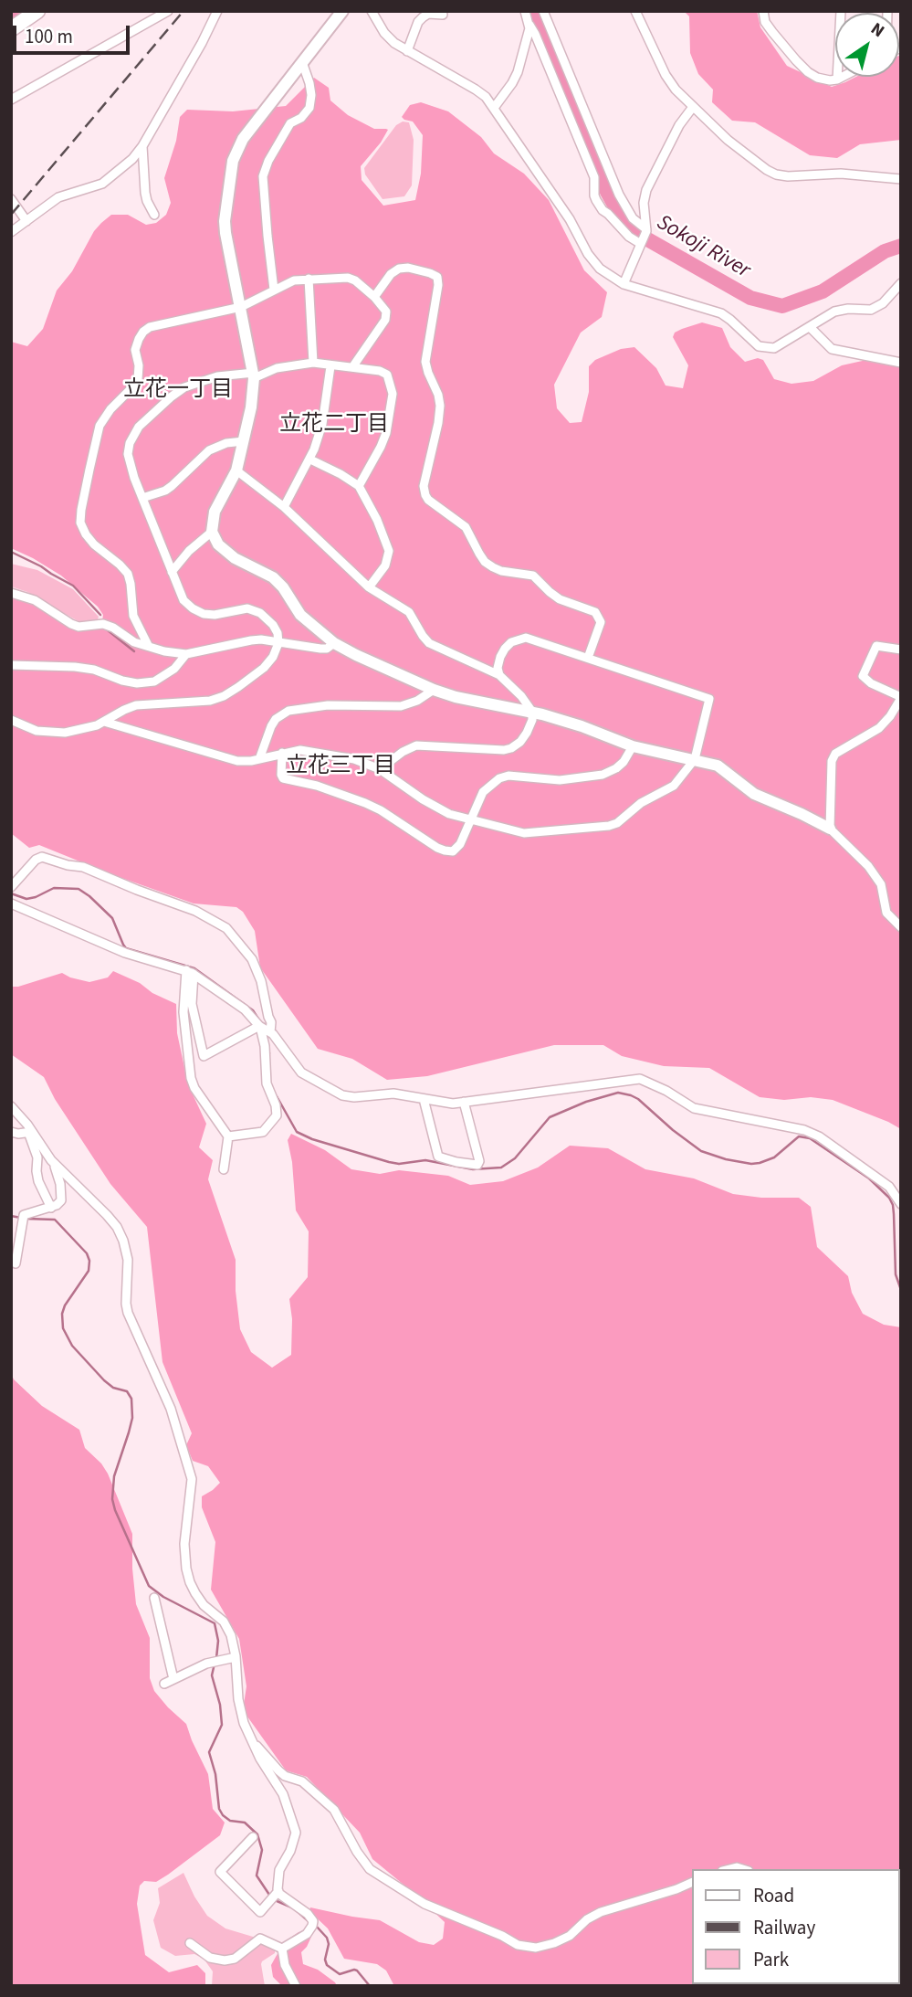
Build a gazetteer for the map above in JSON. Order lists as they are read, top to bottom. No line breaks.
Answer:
{"districts":["立花一丁目","立花二丁目","立花三丁目"],"water":["Sokoji River"],"legend":["Road","Railway","Park"],"scale_bar":"100 m","north":"top right"}
